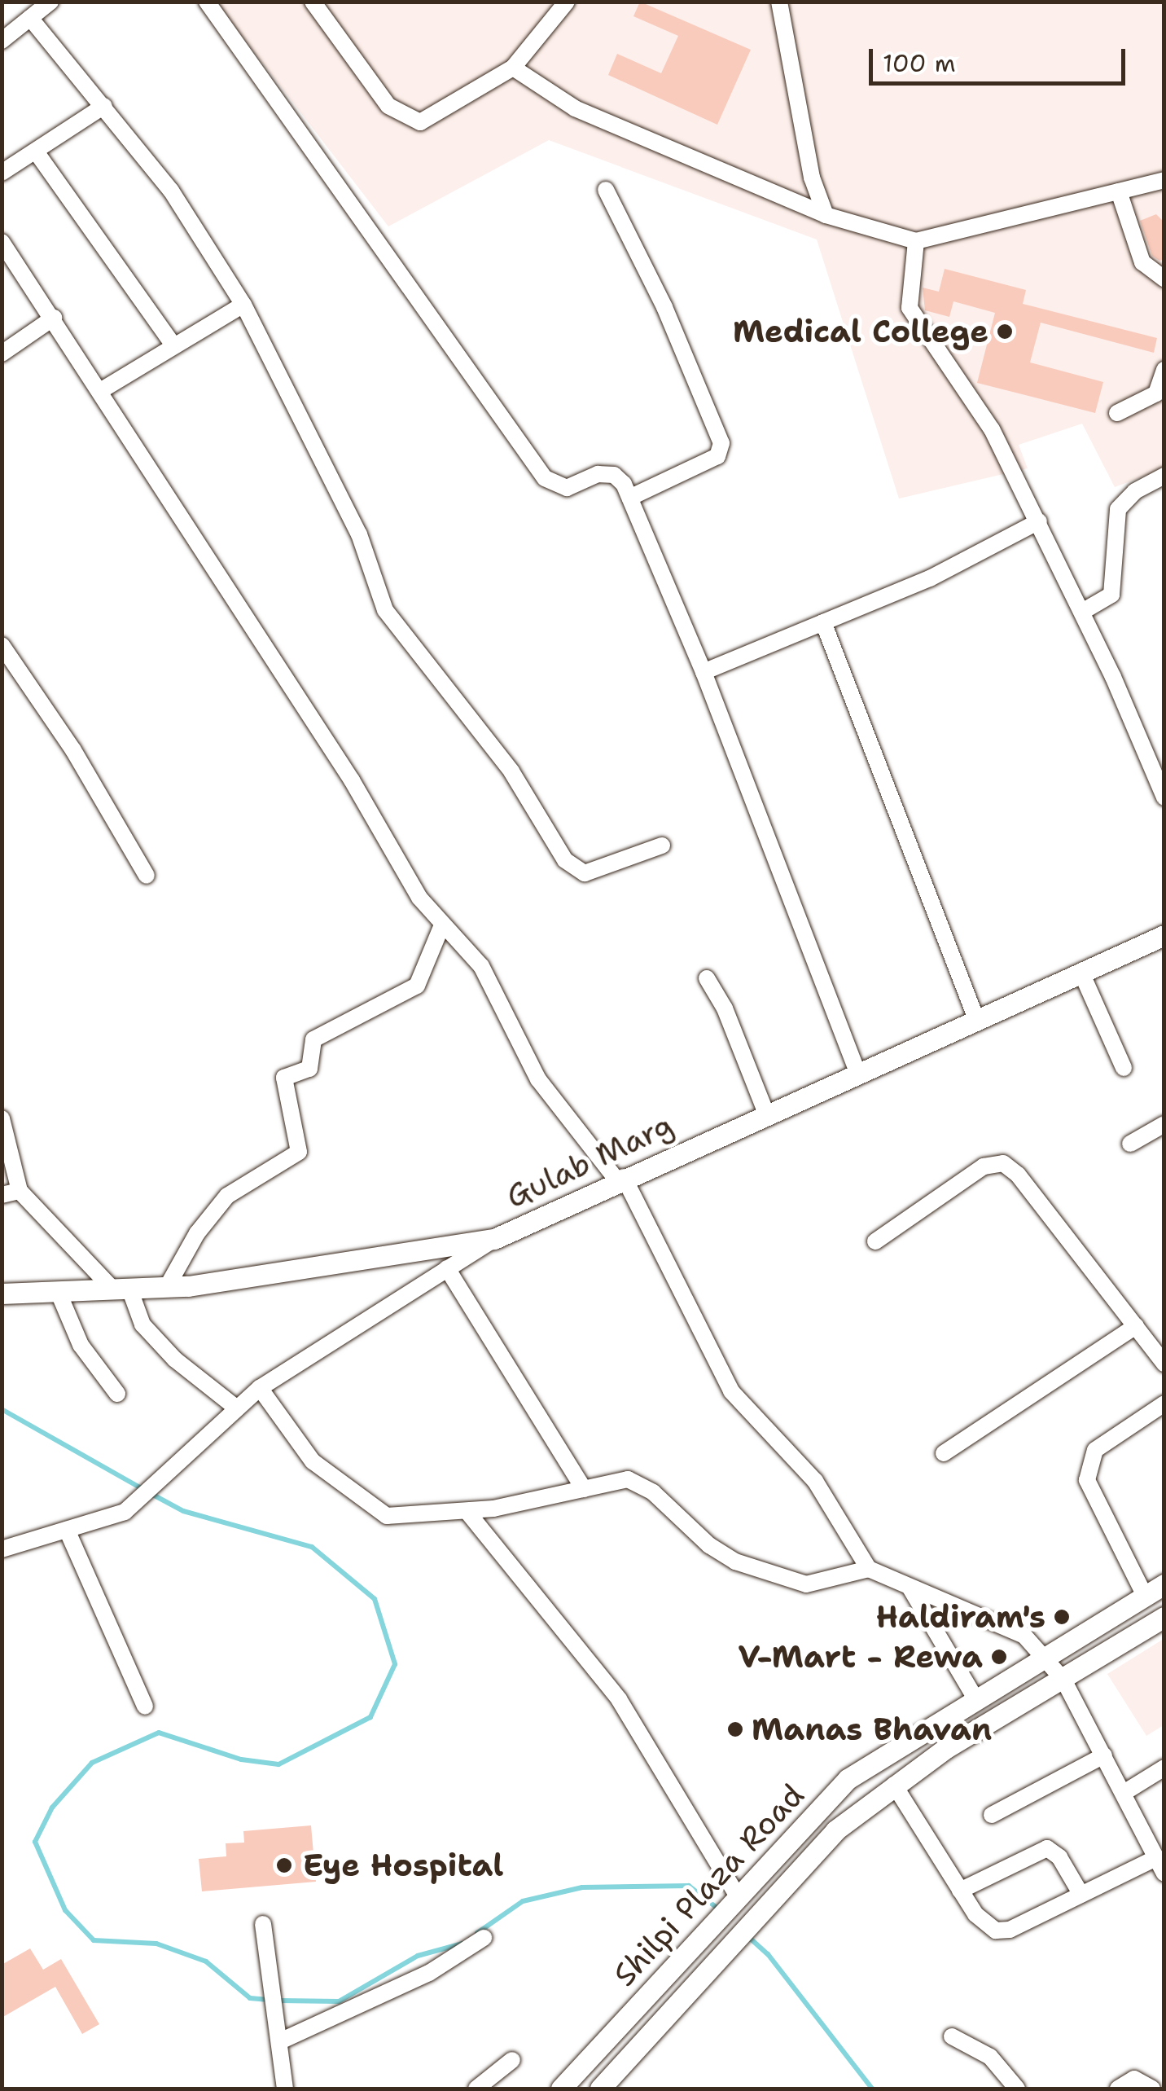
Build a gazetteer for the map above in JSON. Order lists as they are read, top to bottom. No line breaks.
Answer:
{"streets":{"street":["Gulab Marg","Shilpi Plaza Road"]},"places":["Medical College","Haldiram's","V-Mart - Rewa","Manas Bhavan","Eye Hospital"],"scale_bar":"100 m"}
